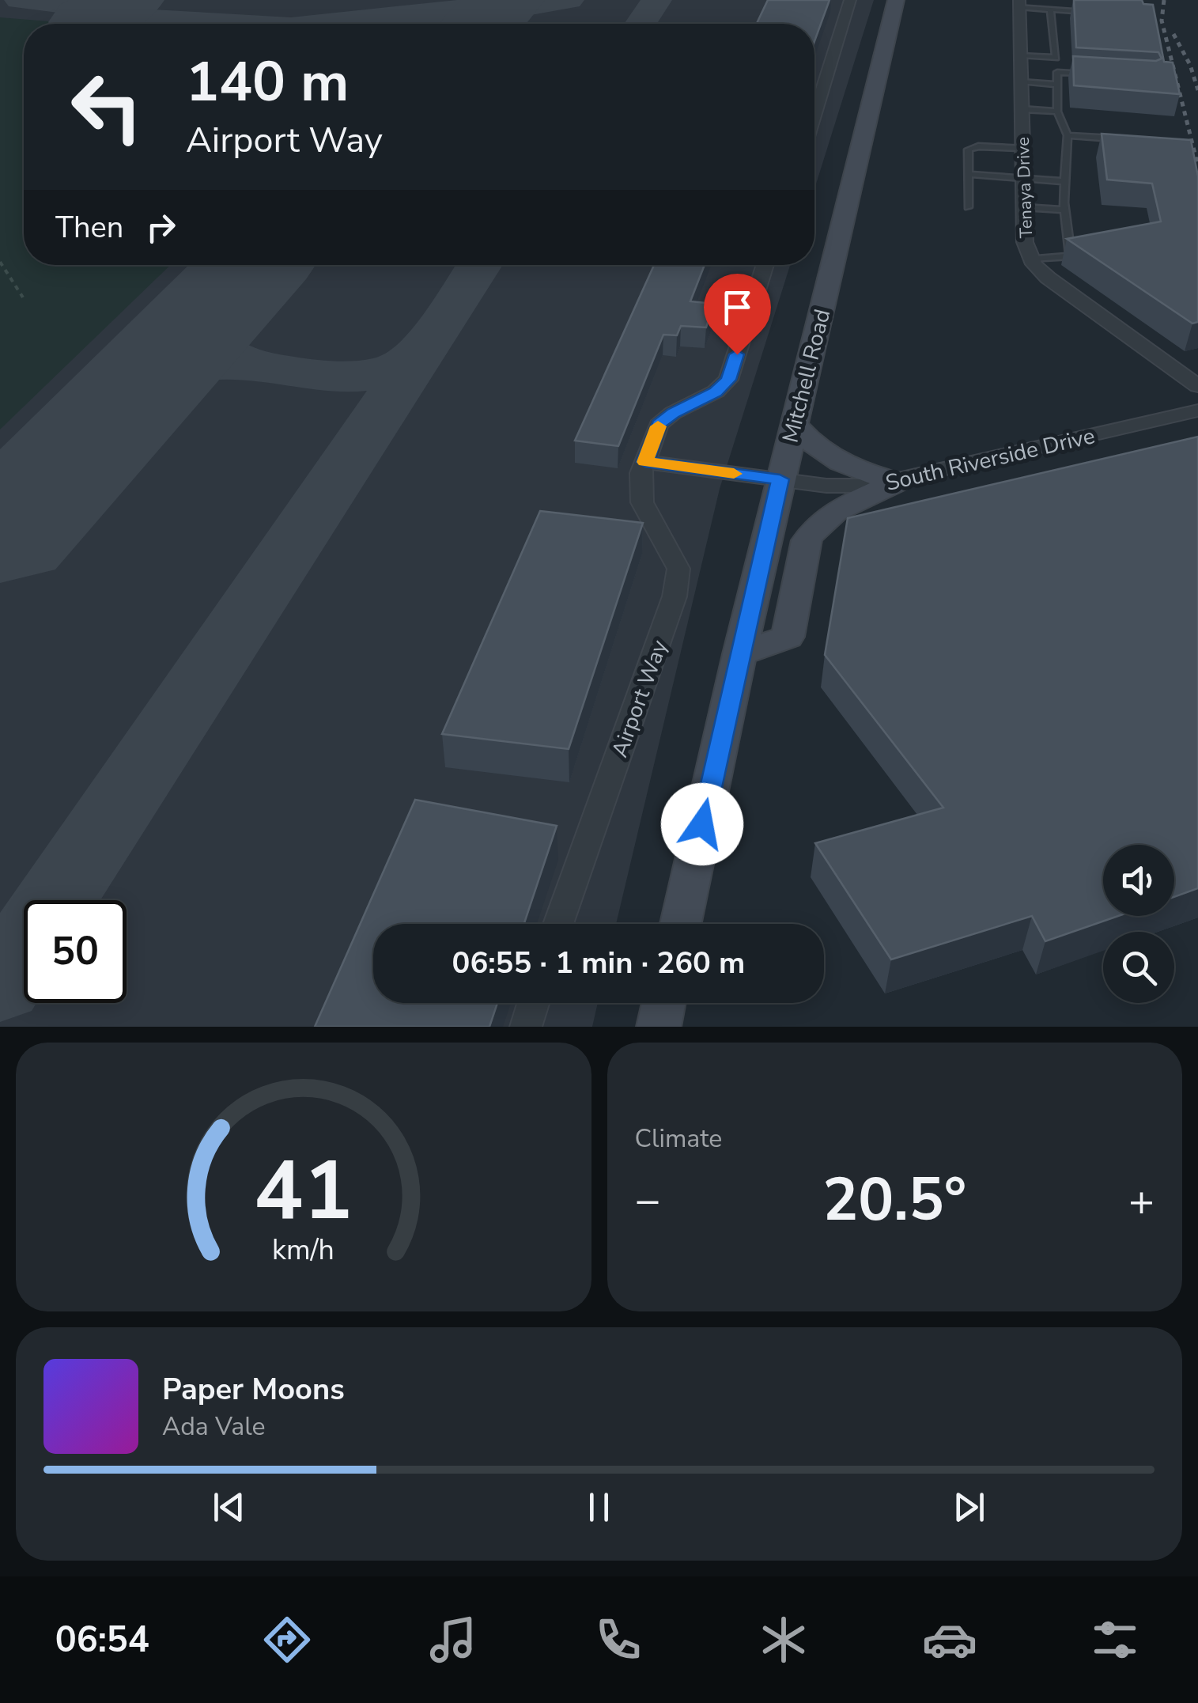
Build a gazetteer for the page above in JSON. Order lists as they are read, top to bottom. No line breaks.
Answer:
{"streets":{"main road":["Mitchell Road"],"street":["Tenaya Drive","South Riverside Drive","Airport Way"]},"crossings":[["Mitchell Road","South Riverside Drive"]],"page":{"turn":["140 m","Airport Way"],"then":"Then","limit":"50","trip":"06:55 · 1 min · 260 m","tile":"Climate","heat":["−","20.5°","+"],"song":["Paper Moons","Ada Vale"],"tabs":"06:54","gauge":["41","km/h"]}}
